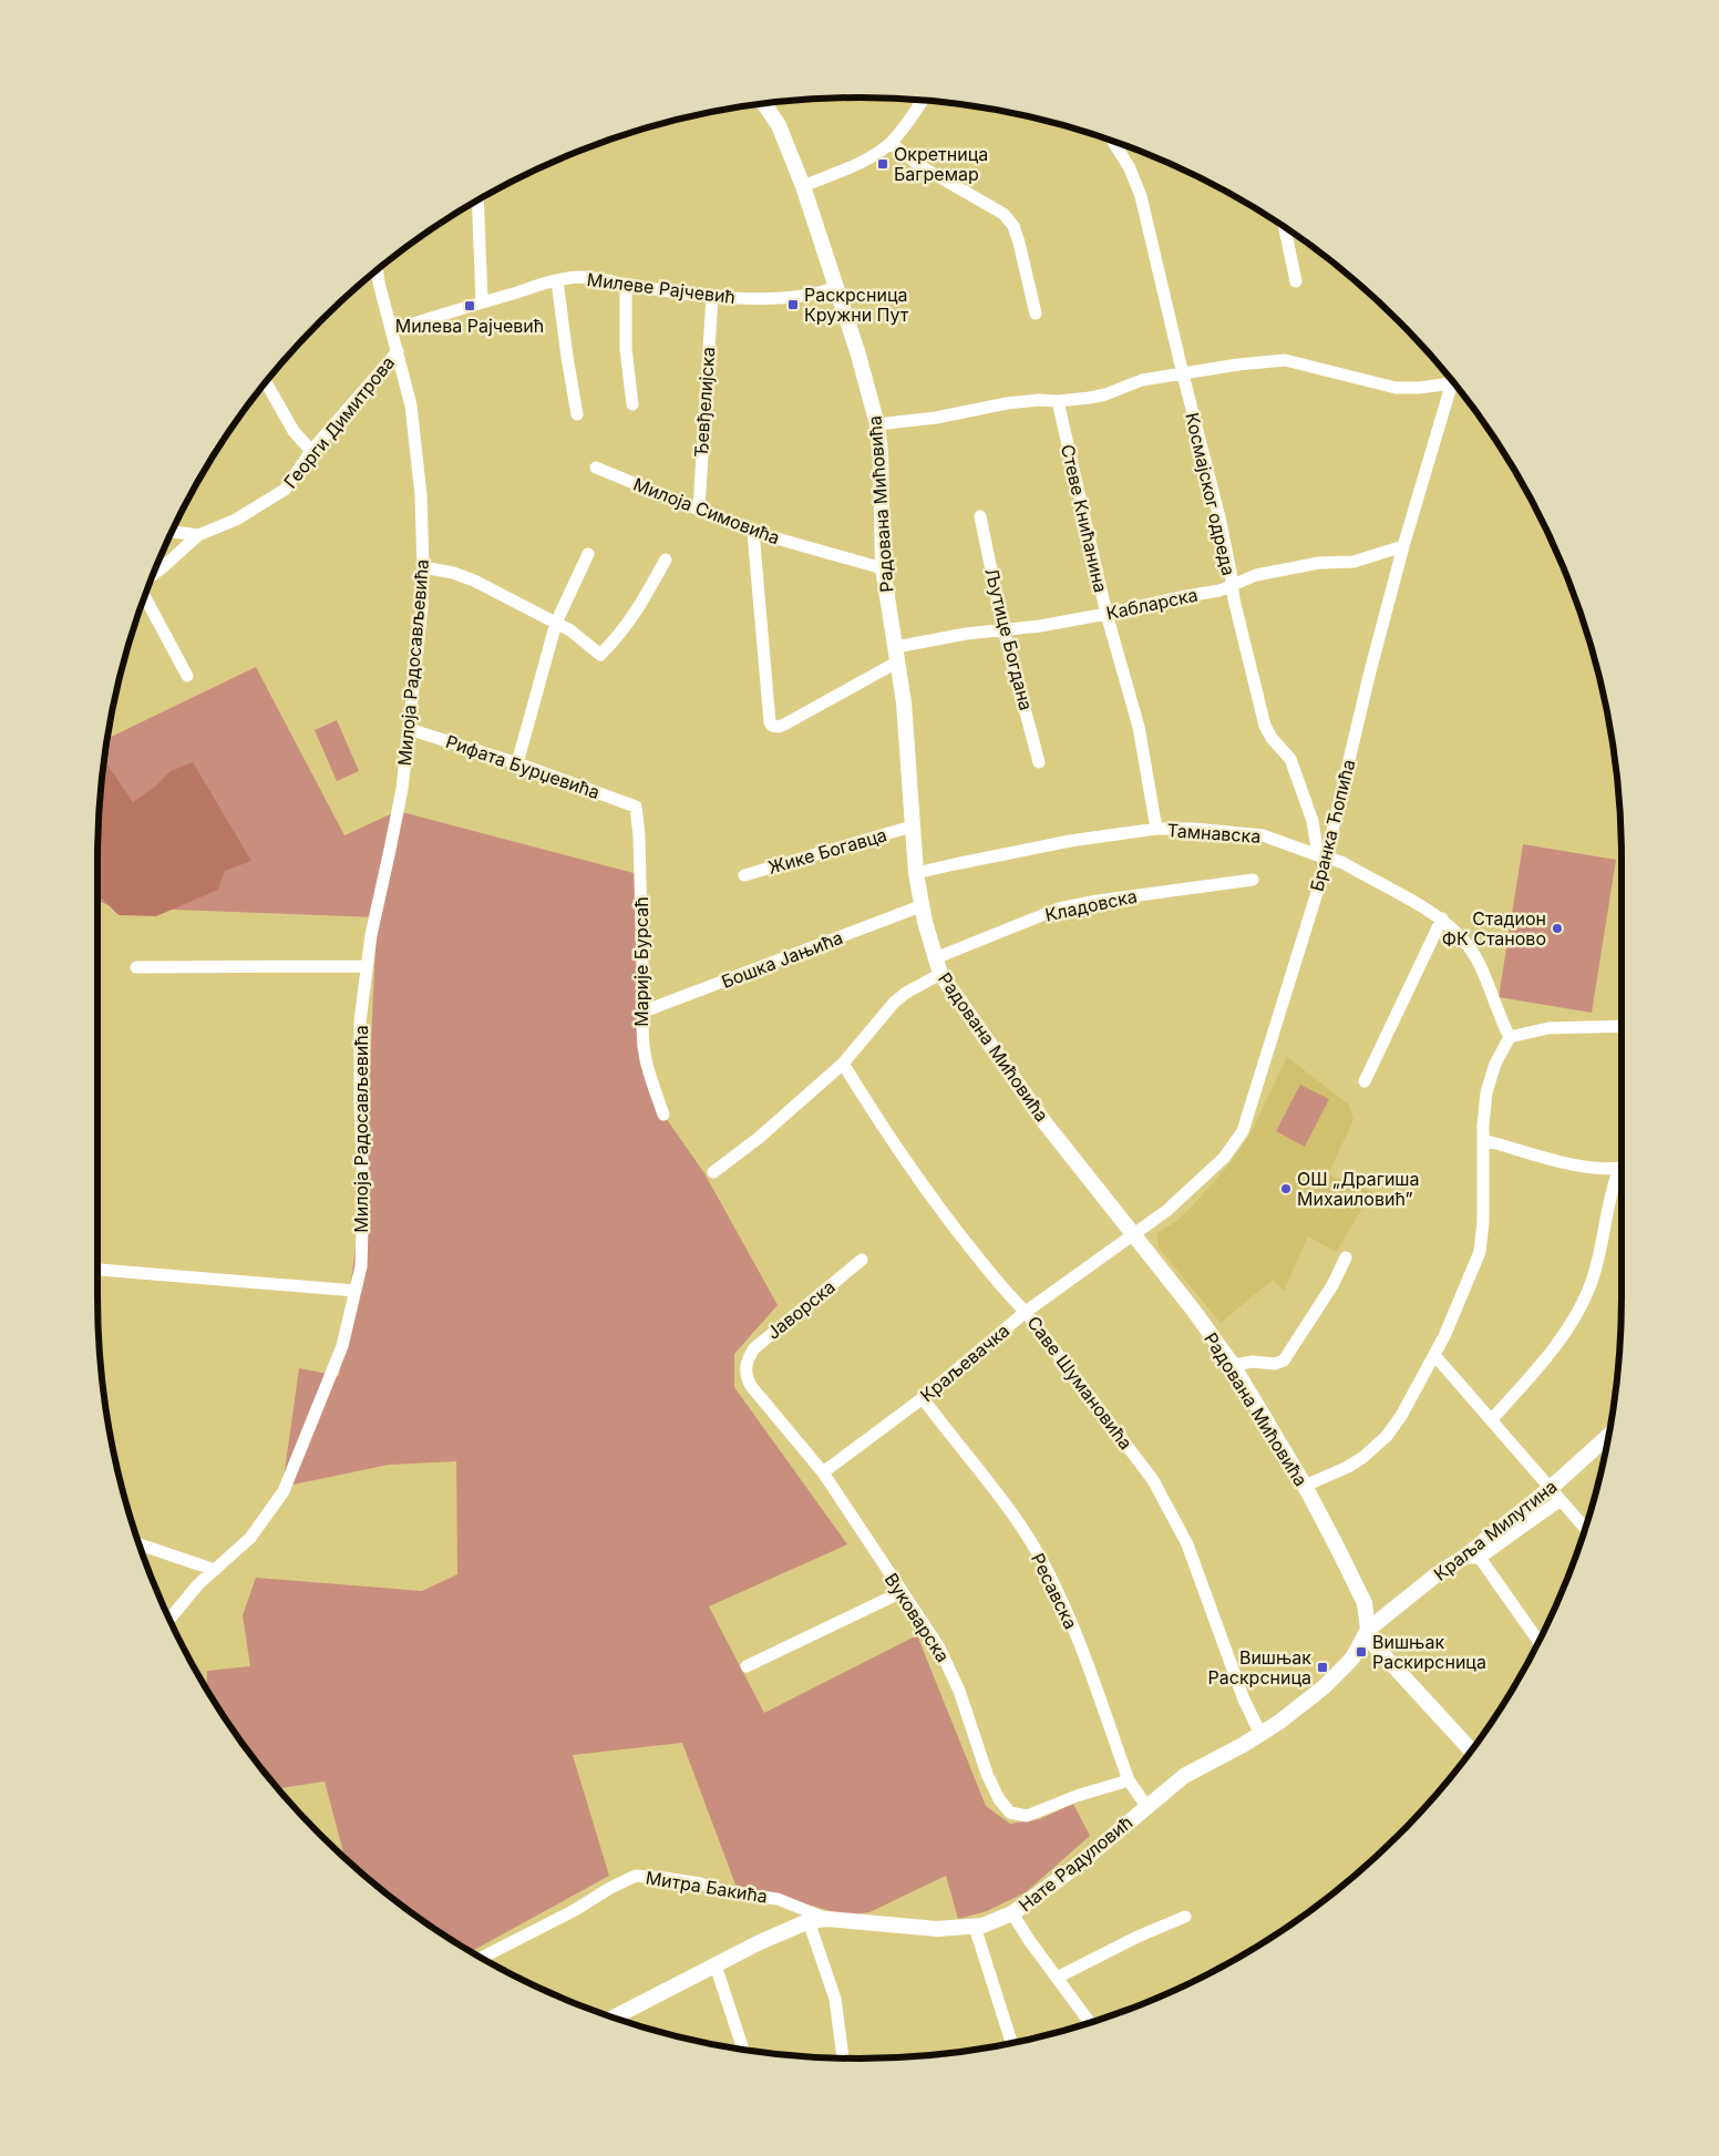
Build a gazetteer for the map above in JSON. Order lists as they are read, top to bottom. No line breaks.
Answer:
{"streets":{"street":["Милеве Рајчевић","Ђевђелијска","Георги Димитрова","Космајског одреда","Радована Мићовића","Милоја Симовића","Стеве Книћанина","Кабларска","Љутице Богдана","Милоја Радосављевића","Рифата Бурџевића","Бранка Ћопића","Тамнавска","Жике Богавца","Кладовска","Бошка Јањића","Марије Бурсаћ","Јаворска","Краљевачка","Саве Шумановића","Краља Милутина","Ресавска","Вуковарска","Нате Радуловић","Митра Бакића"]},"crossings":[["Милеве Рајчевић","Ђевђелијска"],["Милеве Рајчевић","Радована Мићовића"],["Милеве Рајчевић","Милоја Радосављевића"],["Ђевђелијска","Милоја Симовића"],["Георги Димитрова","Милоја Радосављевића"],["Космајског одреда","Кабларска"],["Космајског одреда","Бранка Ћопића"],["Космајског одреда","Тамнавска"],["Радована Мићовића","Милоја Симовића"],["Радована Мићовића","Кабларска"],["Радована Мићовића","Бранка Ћопића"],["Радована Мићовића","Тамнавска"],["Радована Мићовића","Жике Богавца"],["Радована Мићовића","Кладовска"],["Радована Мићовића","Бошка Јањића"],["Радована Мићовића","Краљевачка"],["Радована Мићовића","Краља Милутина"],["Радована Мићовића","Нате Радуловић"],["Милоја Симовића","Кабларска"],["Стеве Книћанина","Кабларска"],["Стеве Книћанина","Тамнавска"],["Кабларска","Љутице Богдана"],["Кабларска","Бранка Ћопића"],["Милоја Радосављевића","Рифата Бурџевића"],["Рифата Бурџевића","Марије Бурсаћ"],["Бранка Ћопића","Тамнавска"],["Бранка Ћопића","Краљевачка"],["Бошка Јањића","Марије Бурсаћ"],["Јаворска","Вуковарска"],["Краљевачка","Саве Шумановића"],["Краљевачка","Ресавска"],["Краљевачка","Вуковарска"],["Саве Шумановића","Нате Радуловић"],["Краља Милутина","Нате Радуловић"],["Ресавска","Вуковарска"],["Ресавска","Нате Радуловић"],["Нате Радуловић","Митра Бакића"]],"places":{"transit":["Окретница Багремар","Раскрсница Кружни Пут","Милева Рајчевић","Вишњак Раскирсница","Вишњак Раскрсница"],"other":["Стадион ФК Станово","ОШ „Драгиша Михаиловић”"]}}
